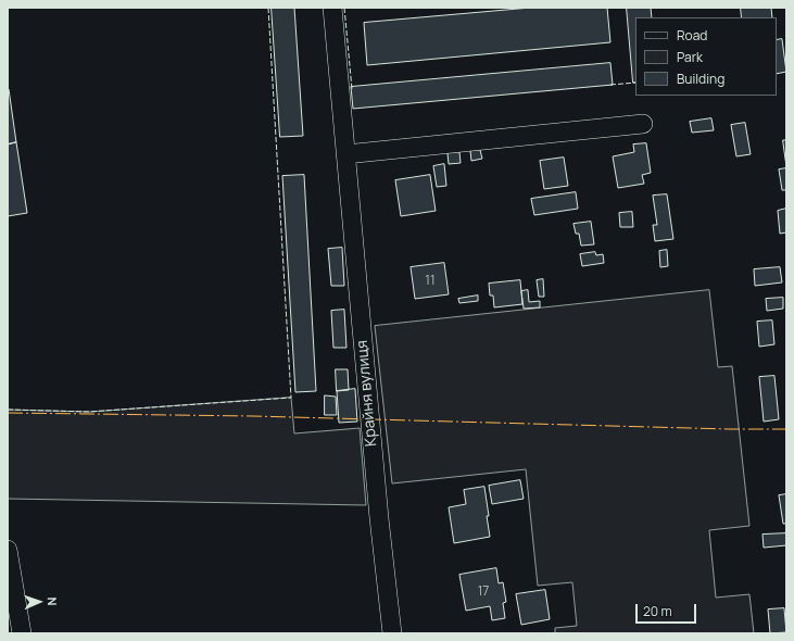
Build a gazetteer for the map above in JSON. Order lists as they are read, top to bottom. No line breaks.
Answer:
{"streets":{"street":["Крайня вулиця"]},"house_numbers":["11","17"],"legend":["Road","Park","Building"],"scale_bar":"20 m","north":"right"}
